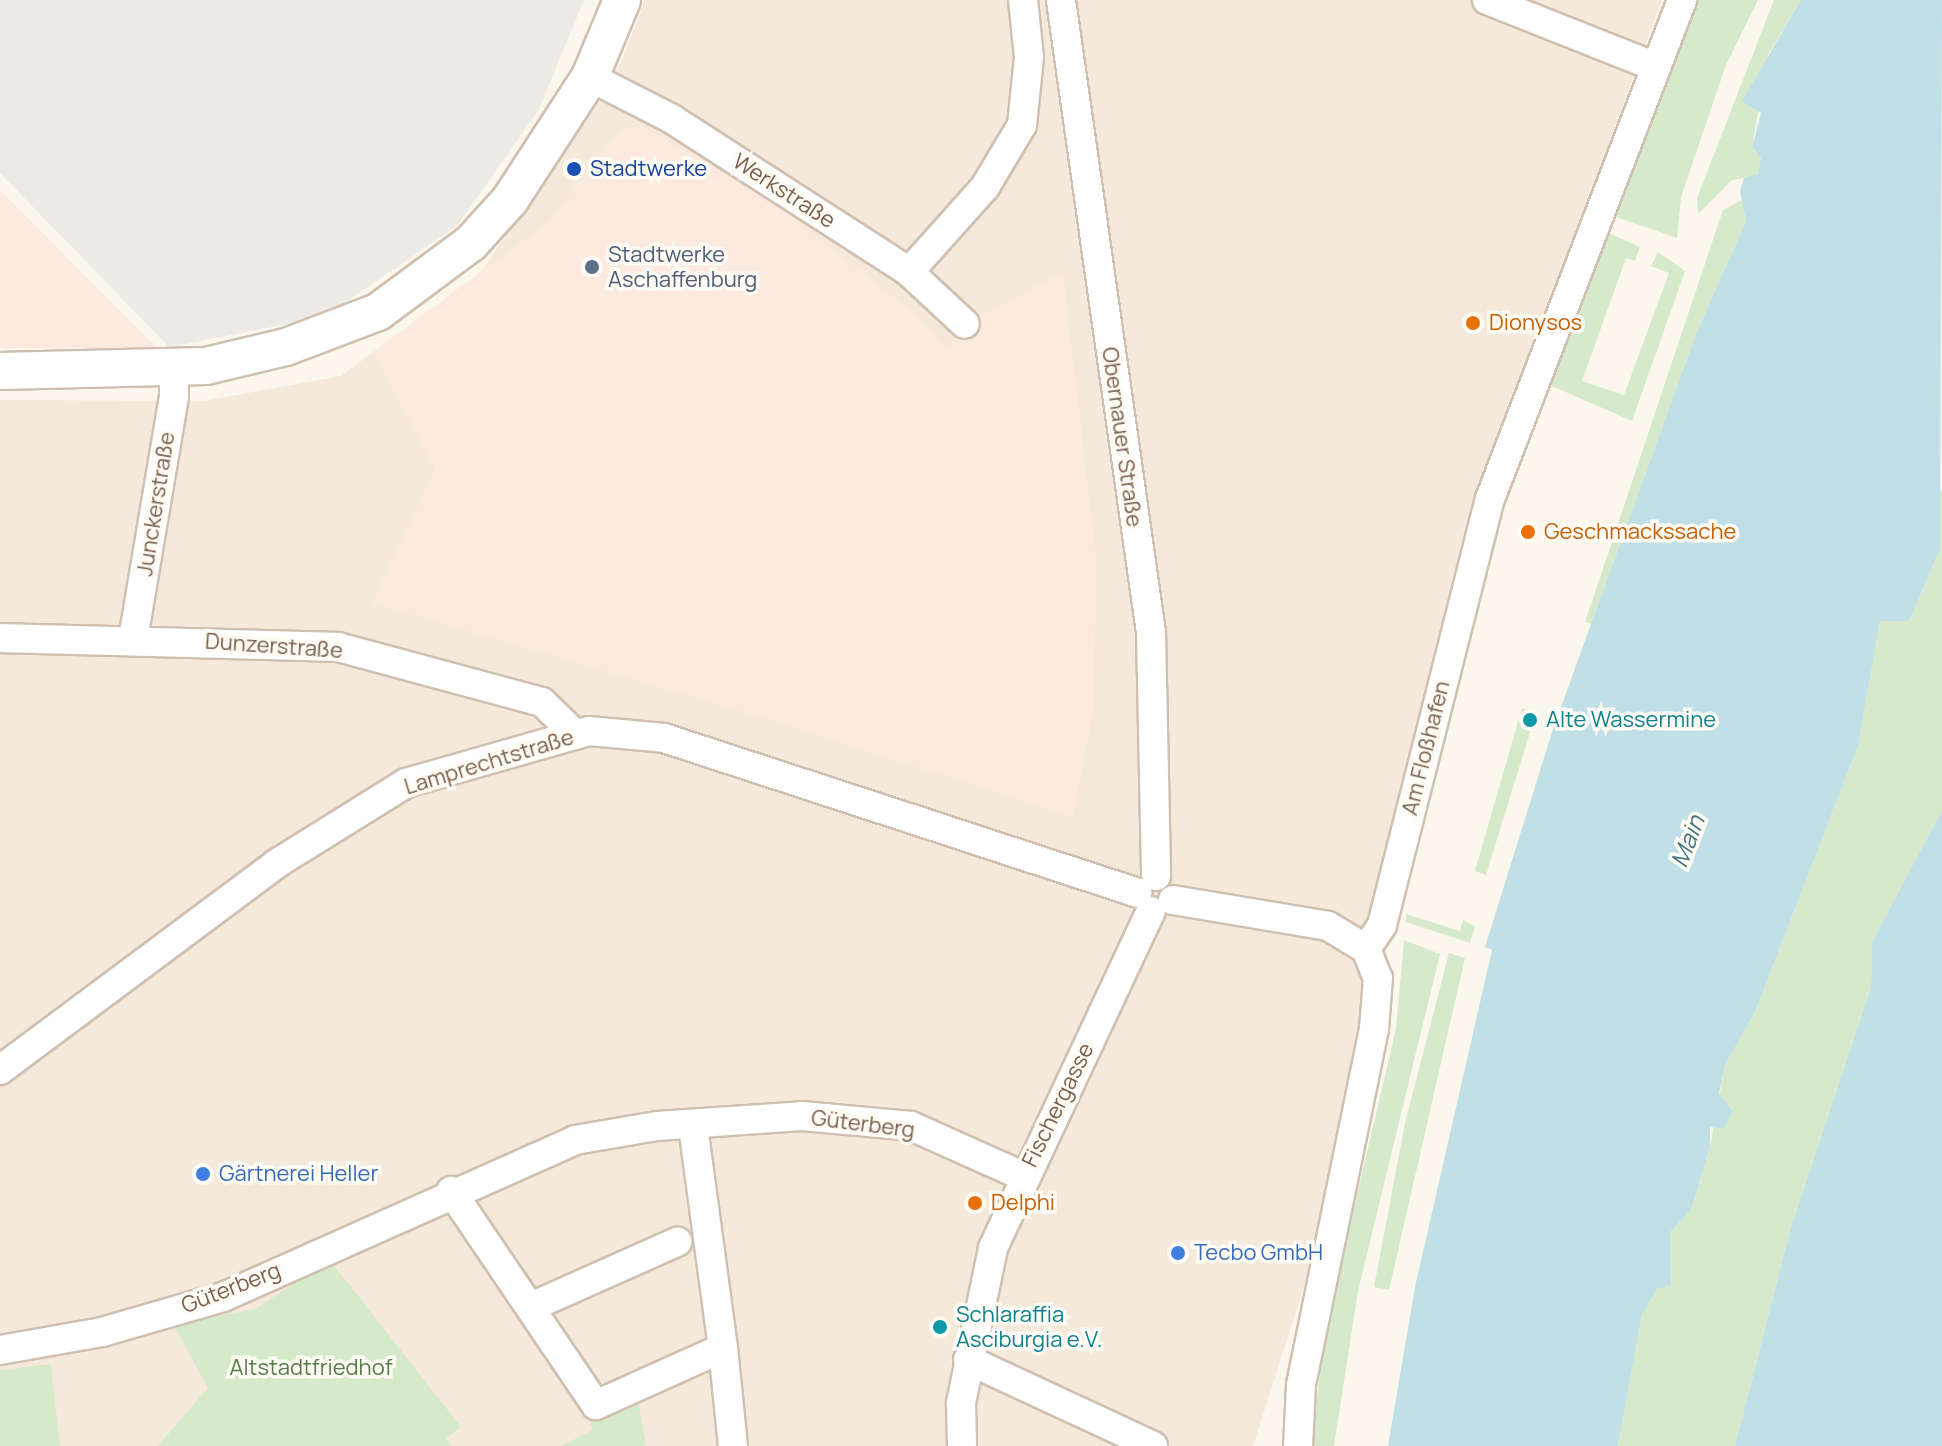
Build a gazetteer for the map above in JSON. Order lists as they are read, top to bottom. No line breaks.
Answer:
{"streets":{"street":["Werkstraße","Obernauer Straße","Junckerstraße","Dunzerstraße","Am Floßhafen","Lamprechtstraße","Fischergasse","Güterberg"]},"crossings":[["Obernauer Straße","Lamprechtstraße"],["Obernauer Straße","Fischergasse"],["Junckerstraße","Dunzerstraße"],["Dunzerstraße","Lamprechtstraße"],["Am Floßhafen","Lamprechtstraße"],["Lamprechtstraße","Fischergasse"],["Fischergasse","Güterberg"]],"water":["Main"],"parks":["Altstadtfriedhof"],"places":["Stadtwerke","Stadtwerke Aschaffenburg","Dionysos","Geschmackssache","Alte Wassermine","Gärtnerei Heller","Delphi","Tecbo GmbH","Schlaraffia Asciburgia e.V."]}
